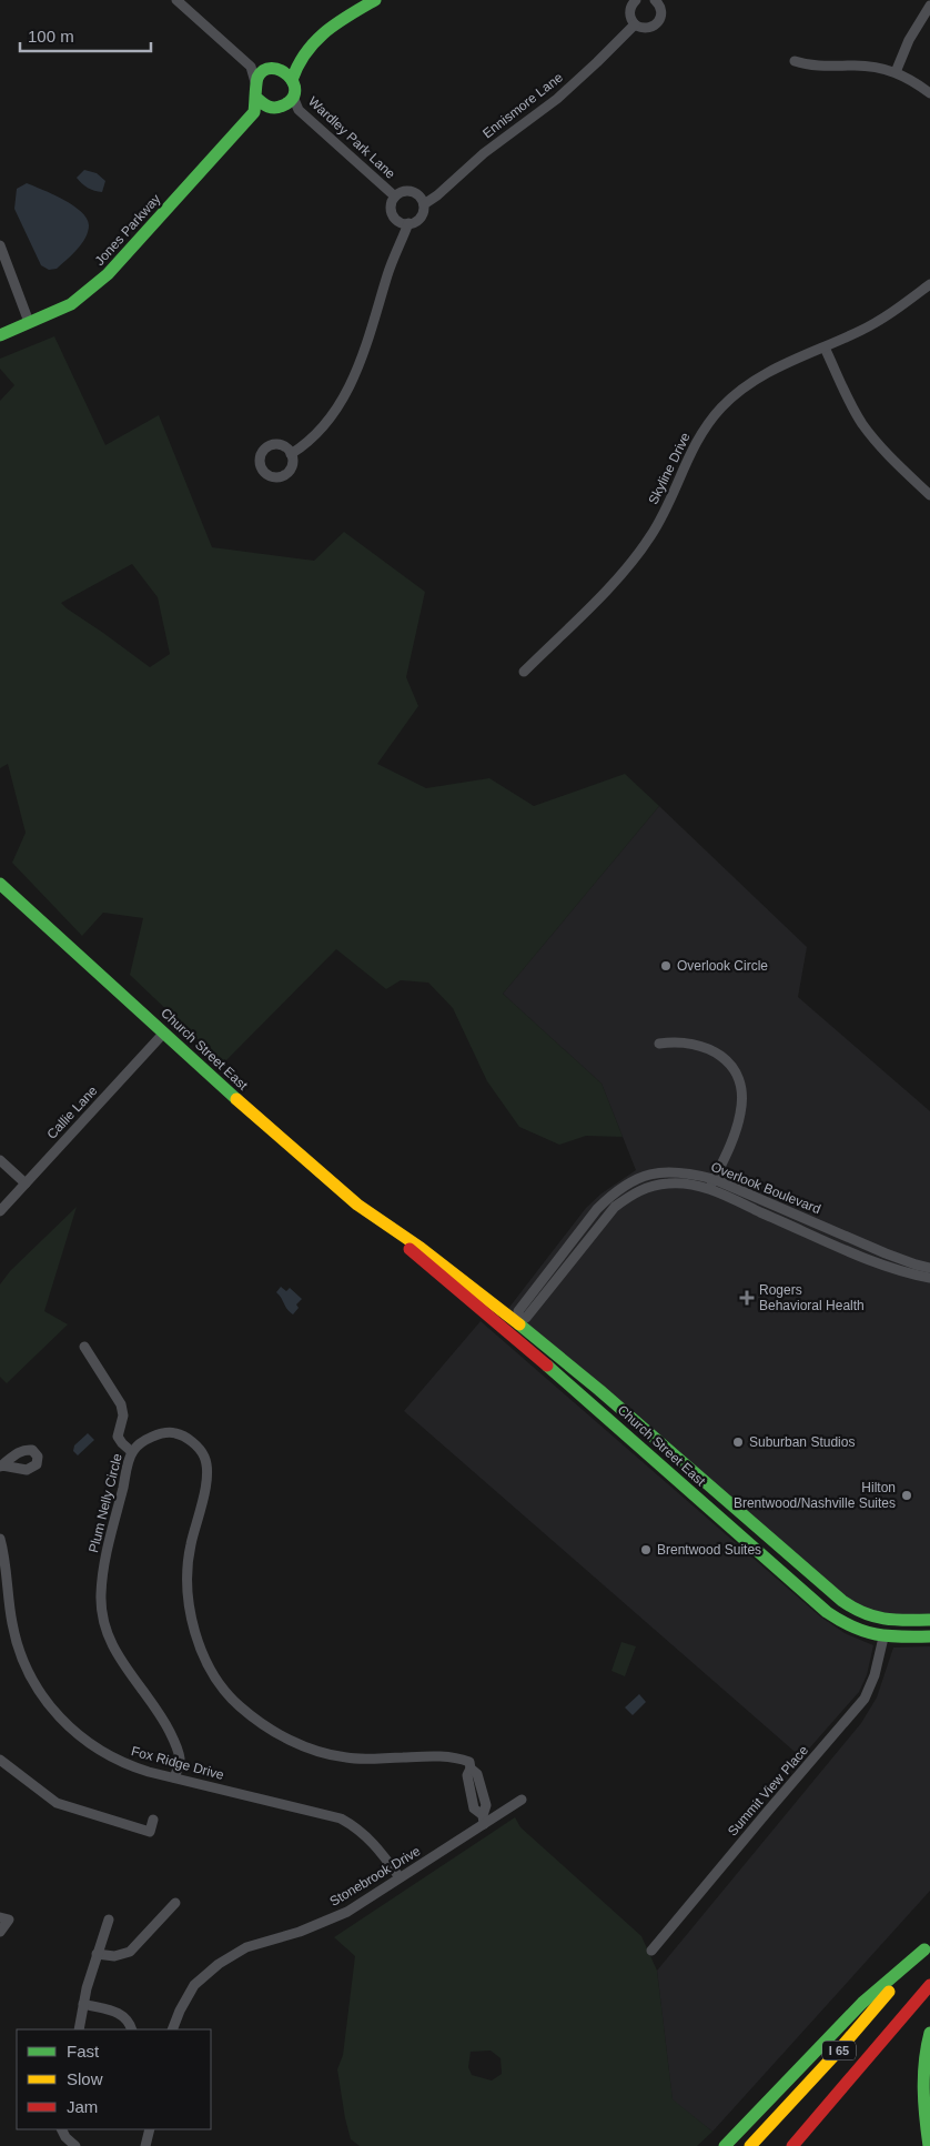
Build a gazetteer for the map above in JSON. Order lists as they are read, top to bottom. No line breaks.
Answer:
{"streets":{"main road":["Jones Parkway","Church Street East","I 65"],"street":["Ennismore Lane","Wardley Park Lane","Skyline Drive","Callie Lane","Overlook Boulevard","Plum Nelly Circle","Fox Ridge Drive","Summit View Place","Stonebrook Drive"]},"crossings":[["Ennismore Lane","Wardley Park Lane"],["Wardley Park Lane","Jones Parkway"],["Church Street East","Callie Lane"],["Church Street East","Overlook Boulevard"],["Church Street East","Summit View Place"],["Plum Nelly Circle","Fox Ridge Drive"],["Plum Nelly Circle","Stonebrook Drive"],["Fox Ridge Drive","Stonebrook Drive"]],"places":{"other":["Overlook Circle","Suburban Studios","Hilton Brentwood/Nashville Suites","Brentwood Suites"],"health":["Rogers Behavioral Health"]},"legend":["Fast","Slow","Jam"],"scale_bar":"100 m"}
